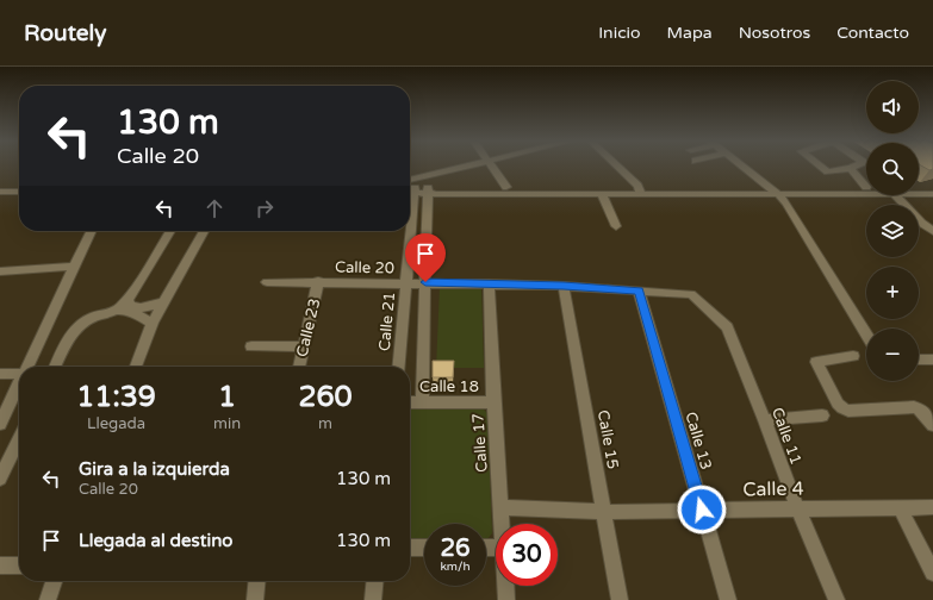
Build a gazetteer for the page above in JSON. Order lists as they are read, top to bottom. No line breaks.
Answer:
{"streets":{"street":["Calle 20","Calle 21","Calle 23","Calle 18","Calle 11","Calle 15","Calle 13","Calle 17","Calle 4"]},"crossings":[["Calle 20","Calle 21"],["Calle 20","Calle 23"],["Calle 20","Calle 11"],["Calle 20","Calle 15"],["Calle 20","Calle 13"],["Calle 20","Calle 17"],["Calle 18","Calle 17"],["Calle 11","Calle 4"],["Calle 15","Calle 4"],["Calle 13","Calle 4"],["Calle 17","Calle 4"]],"page":{"header":"Routely","nav":["Inicio","Mapa","Nosotros","Contacto"],"map_buttons":["+","−"],"turn":["130 m","Calle 20"],"eta":["11:39","Llegada","1","min","260","m"],"list":[{"name":"Gira a la izquierda","note":"Calle 20","value":"130 m"},{"name":"Llegada al destino","value":"130 m"}],"speed":"26 km/h","limit":"30"}}
